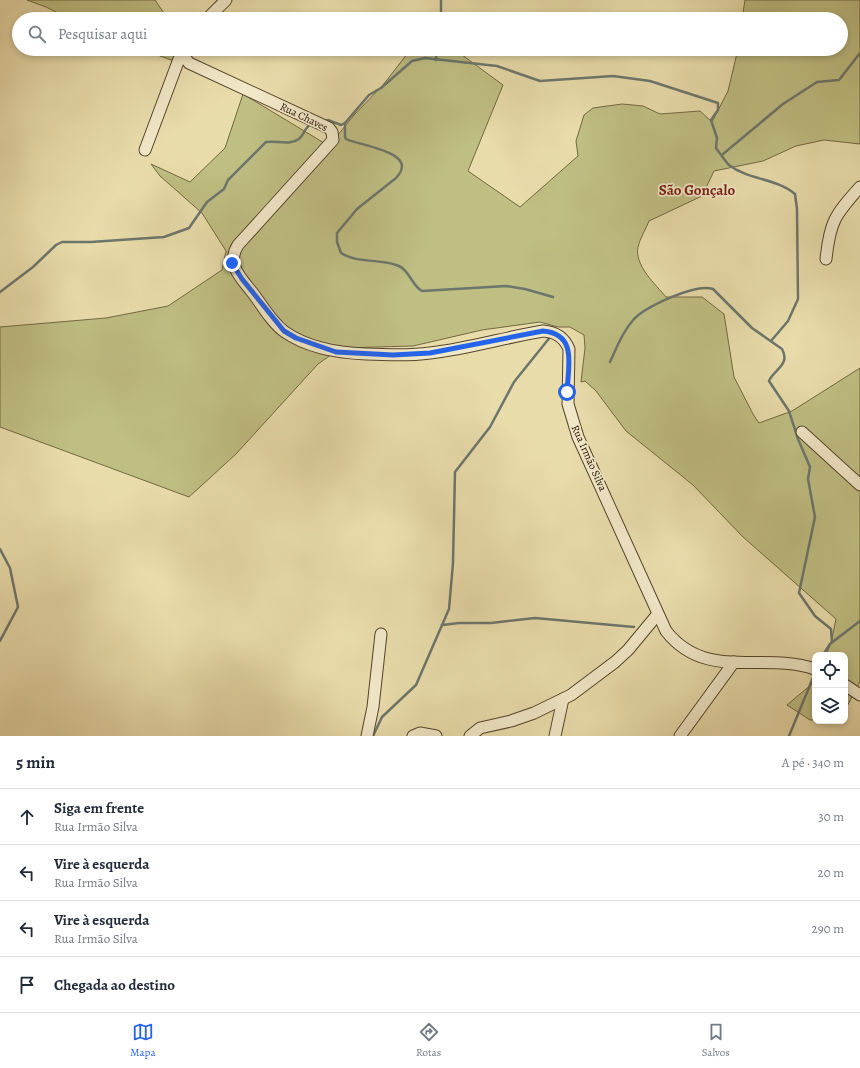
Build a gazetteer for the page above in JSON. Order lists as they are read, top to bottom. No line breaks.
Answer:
{"streets":{"street":["Rua Chaves","Rua Irmão Silva"]},"crossings":[["Rua Chaves","Rua Irmão Silva"]],"districts":["São Gonçalo"],"page":{"search":"Pesquisar aqui","heading":["5 min","A pé · 340 m"],"list":[["Siga em frente","Rua Irmão Silva","30 m"],["Vire à esquerda","Rua Irmão Silva","20 m"],["Vire à esquerda","Rua Irmão Silva","290 m"],"Chegada ao destino"],"nav":["Mapa","Rotas","Salvos"]}}
